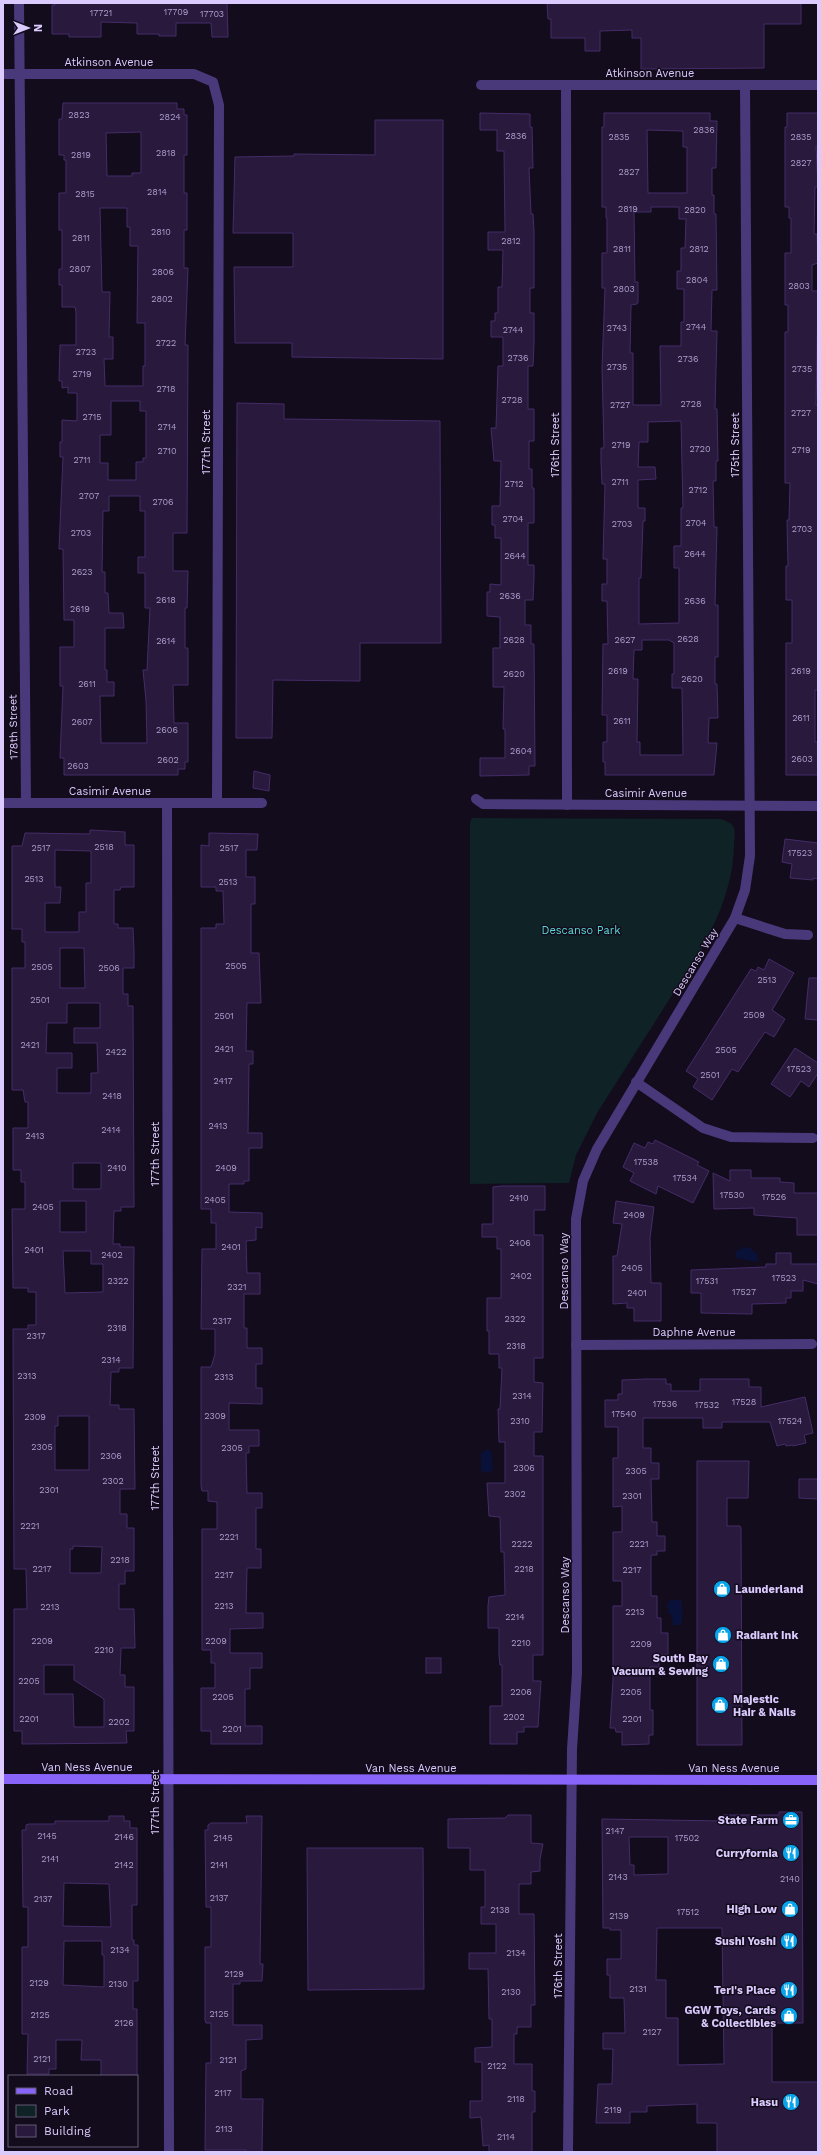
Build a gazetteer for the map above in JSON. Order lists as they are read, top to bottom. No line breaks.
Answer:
{"streets":{"main road":["Van Ness Avenue"],"street":["Atkinson Avenue","177th Street","176th Street","175th Street","178th Street","Casimir Avenue","Descanso Way","Daphne Avenue"]},"crossings":[["Atkinson Avenue","177th Street"],["Atkinson Avenue","176th Street"],["Atkinson Avenue","175th Street"],["Atkinson Avenue","178th Street"],["177th Street","Casimir Avenue"],["177th Street","Van Ness Avenue"],["176th Street","Casimir Avenue"],["176th Street","Descanso Way"],["176th Street","Van Ness Avenue"],["175th Street","Casimir Avenue"],["175th Street","Descanso Way"],["178th Street","Casimir Avenue"],["Casimir Avenue","Descanso Way"],["Descanso Way","Daphne Avenue"],["Descanso Way","Van Ness Avenue"]],"parks":["Descanso Park"],"places":{"shop":["Launderland","Radiant Ink","South Bay Vacuum & Sewing","Majestic Hair & Nails","High Low","GGW Toys, Cards & Collectibles"],"office":["State Farm"],"restaurant":["Curryfornia","Sushi Yoshi","Teri's Place","Hasu"]},"house_numbers":["17709","17721","17703","2823","2824","2836","2836","2835","2835","2818","2819","2827","2827","2814","2815","2819","2820","2810","2811","2812","2811","2812","2807","2806","2804","2803","2803","2802","2744","2743","2744","2722","2723","2736","2736","2735","2735","2719","2718","2728","2728","2727","2727","2715","2714","2719","2720","2719","2710","2711","2711","2712","2712","2707","2706","2704","2704","2703","2703","2703","2644","2644","2623","2636","2618","2636","2619","2628","2628","2627","2614","2619","2619","2620","2620","2611","2611","2611","2607","2606","2604","2603","2602","2603","2518","2517","2517","17523","2513","2513","2505","2505","2506","2513","2501","2509","2501","2421","2421","2505","2422","17523","2501","2417","2418","2413","2414","2413","17538","2410","2409","17534","17530","17526","2410","2405","2405","2409","2406","2401","2401","2402","2405","2402","17523","2322","17531","2321","17527","2401","2322","2317","2318","2317","2318","2314","2313","2313","2314","17528","17536","17532","17540","2309","2309","2310","17524","2305","2305","2306","2306","2305","2302","2301","2302","2301","2221","2221","2222","2221","2218","2217","2218","2217","2217","2213","2213","2213","2214","2209","2209","2210","2209","2210","2205","2206","2205","2205","2202","2201","2201","2202","2201","2147","2145","2146","2145","17502","2141","2142","2141","2143","2140","2137","2137","2138","17512","2139","2134","2134","2129","2129","2130","2131","2130","2125","2125","2126","2127","2121","2121","2122","2117","2118","2119","2113","2114"],"legend":["Road","Park","Building"],"north":"right"}
